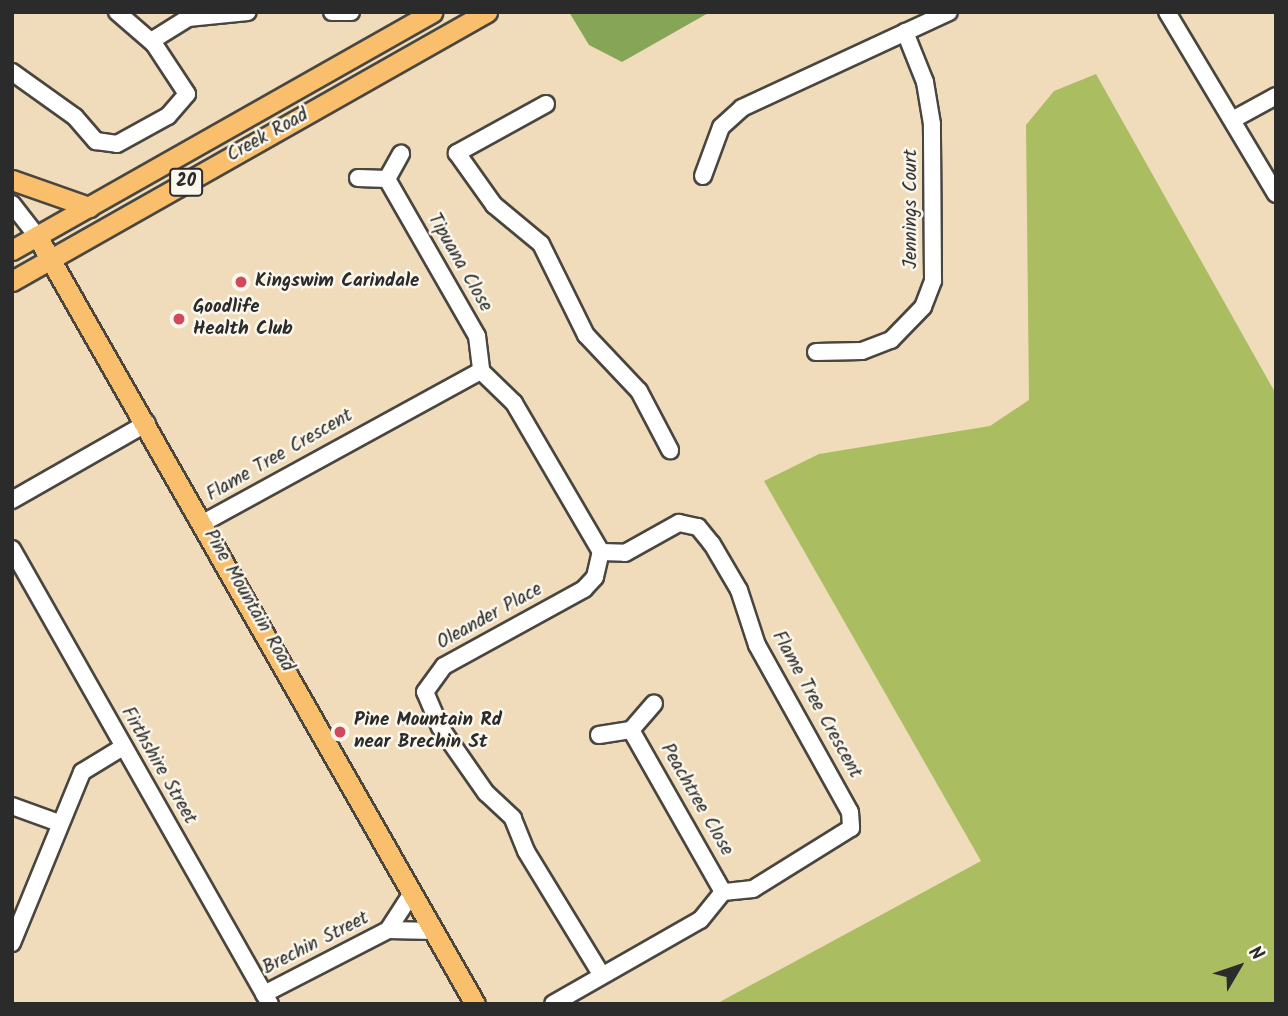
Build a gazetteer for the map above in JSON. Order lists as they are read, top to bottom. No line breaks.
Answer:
{"streets":{"main road":["Creek Road","20","Pine Mountain Road"],"street":["Jennings Court","Tipuana Close","Flame Tree Crescent","Oleander Place","Firthshire Street","Peachtree Close","Brechin Street"]},"crossings":[["Creek Road","Pine Mountain Road"],["Tipuana Close","Flame Tree Crescent"],["Flame Tree Crescent","Pine Mountain Road"],["Flame Tree Crescent","Oleander Place"],["Flame Tree Crescent","Peachtree Close"],["Pine Mountain Road","Brechin Street"],["Firthshire Street","Brechin Street"]],"places":["Kingswim Carindale","Goodlife Health Club","Pine Mountain Rd near Brechin St"],"north":"top right"}
